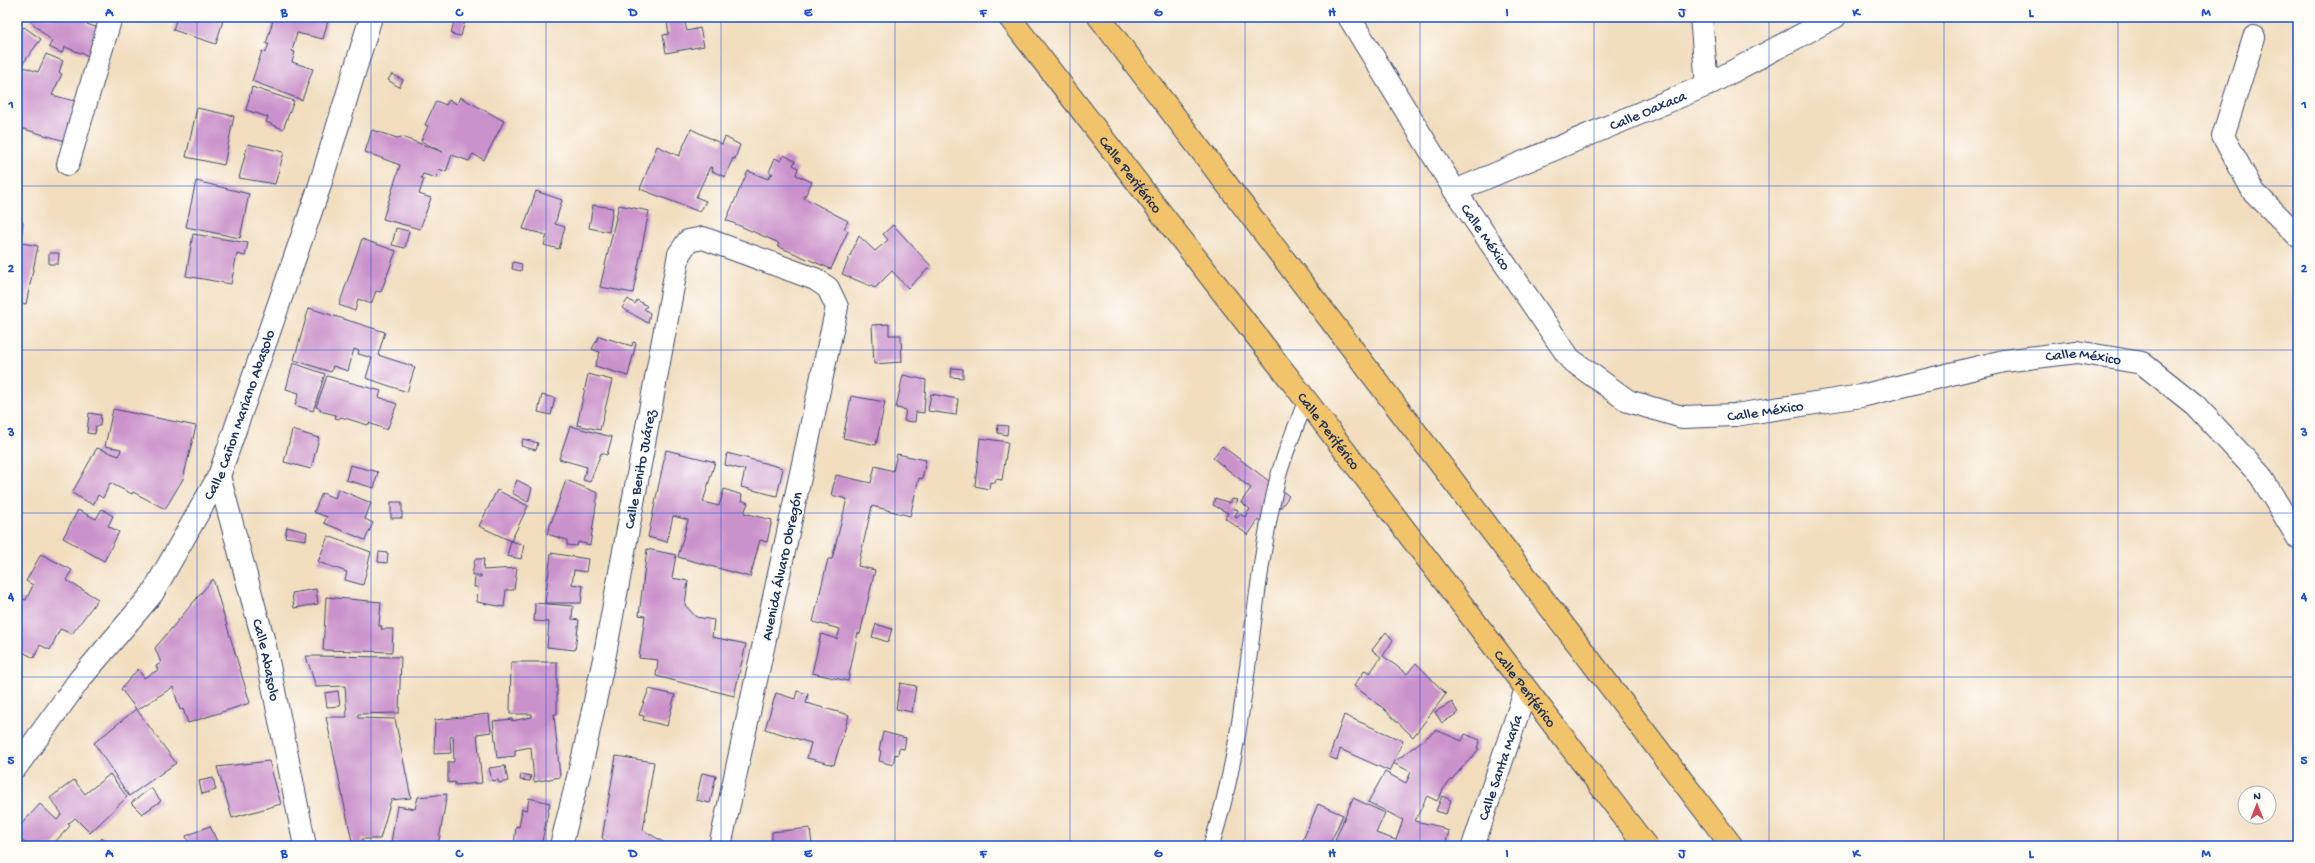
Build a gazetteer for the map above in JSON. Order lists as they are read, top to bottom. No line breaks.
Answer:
{"streets":{"highway":["Calle Periférico"],"street":["Calle Oaxaca","Calle México","Calle Cañon Mariano Abasolo","Calle Benito Juárez","Avenida Álvaro Obregón","Calle Abasolo","Calle Santa María"]},"crossings":[["Calle Oaxaca","Calle México"],["Calle Periférico","Calle Santa María"],["Calle Cañon Mariano Abasolo","Calle Abasolo"],["Calle Benito Juárez","Avenida Álvaro Obregón"]],"north":"top","grid":{"columns":["A","B","C","D","E","F","G","H","I","J","K","L","M"],"rows":["1","2","3","4","5"]}}
